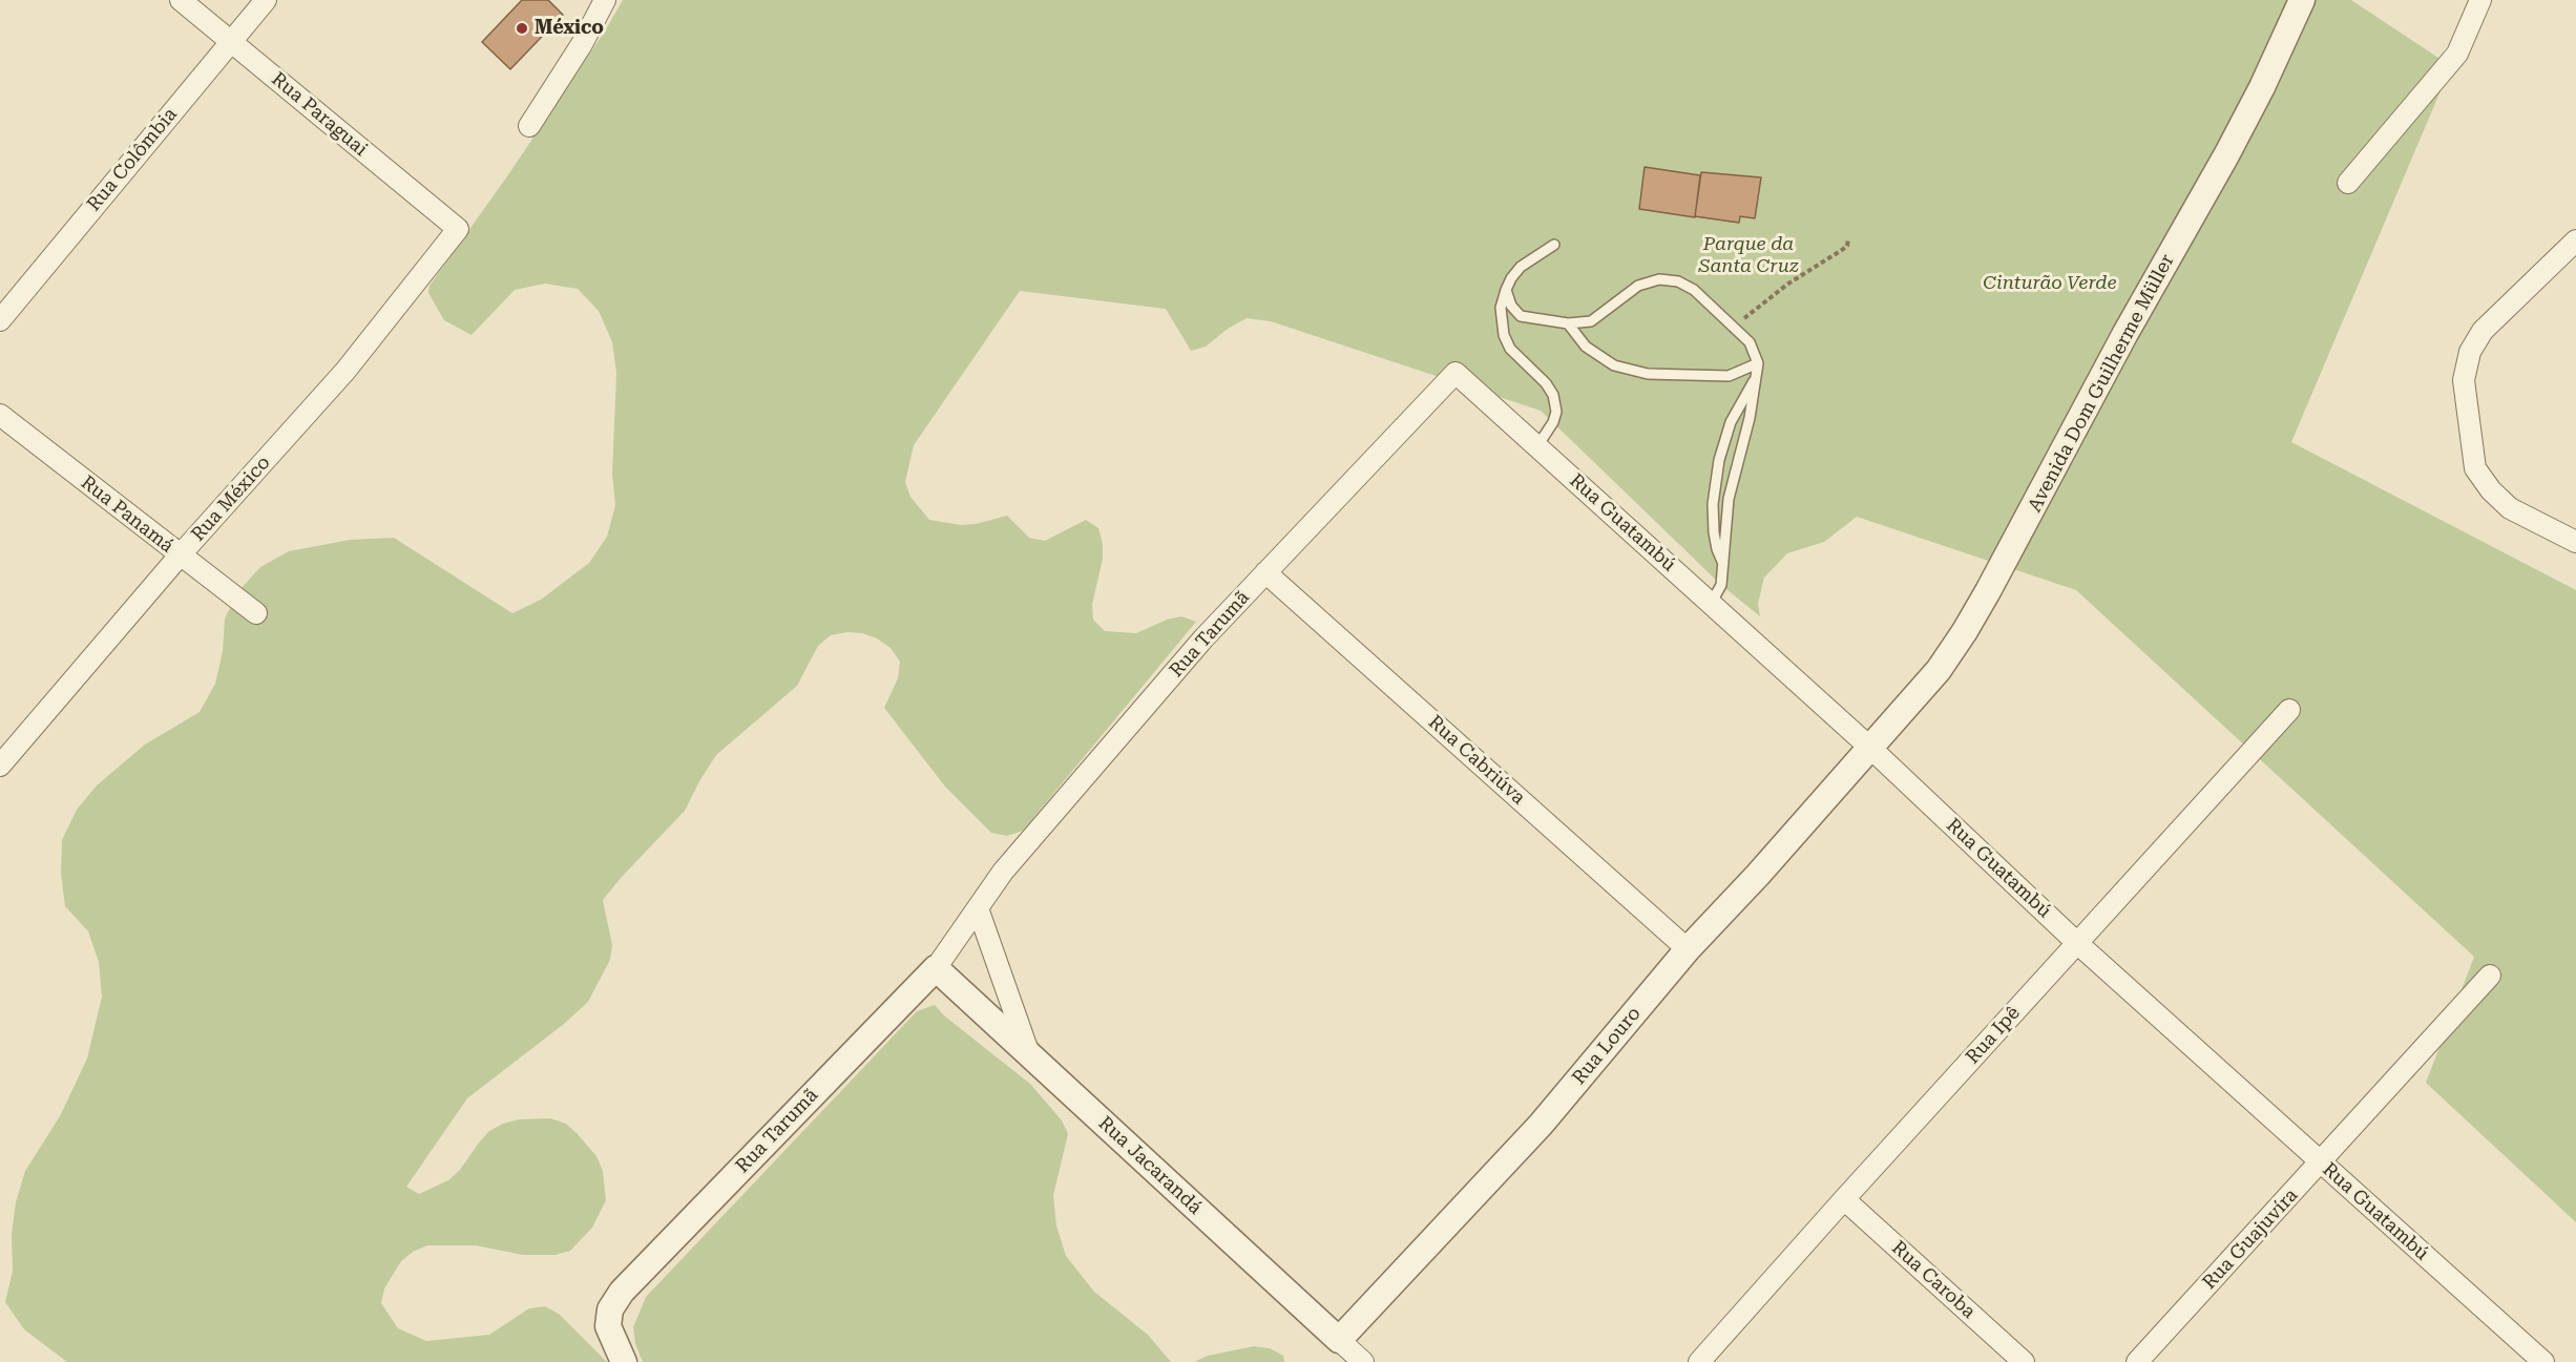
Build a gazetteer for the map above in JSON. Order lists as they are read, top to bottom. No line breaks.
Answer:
{"streets":{"street":["Rua Paraguai","Rua Colômbia","Avenida Dom Guilherme Müller","Rua México","Rua Panamá","Rua Guatambú","Rua Tarumã","Rua Cabriúva","Rua Ipê","Rua Louro","Rua Jacarandá","Rua Guajuvíra","Rua Caroba"]},"crossings":[["Rua Paraguai","Rua Colômbia"],["Rua Paraguai","Rua México"],["Avenida Dom Guilherme Müller","Rua Guatambú"],["Avenida Dom Guilherme Müller","Rua Louro"],["Rua México","Rua Panamá"],["Rua Guatambú","Rua Tarumã"],["Rua Guatambú","Rua Ipê"],["Rua Guatambú","Rua Louro"],["Rua Guatambú","Rua Guajuvíra"],["Rua Tarumã","Rua Cabriúva"],["Rua Tarumã","Rua Jacarandá"],["Rua Cabriúva","Rua Louro"],["Rua Ipê","Rua Caroba"],["Rua Louro","Rua Jacarandá"]],"parks":["Parque da Santa Cruz","Cinturão Verde"],"places":["México"]}
